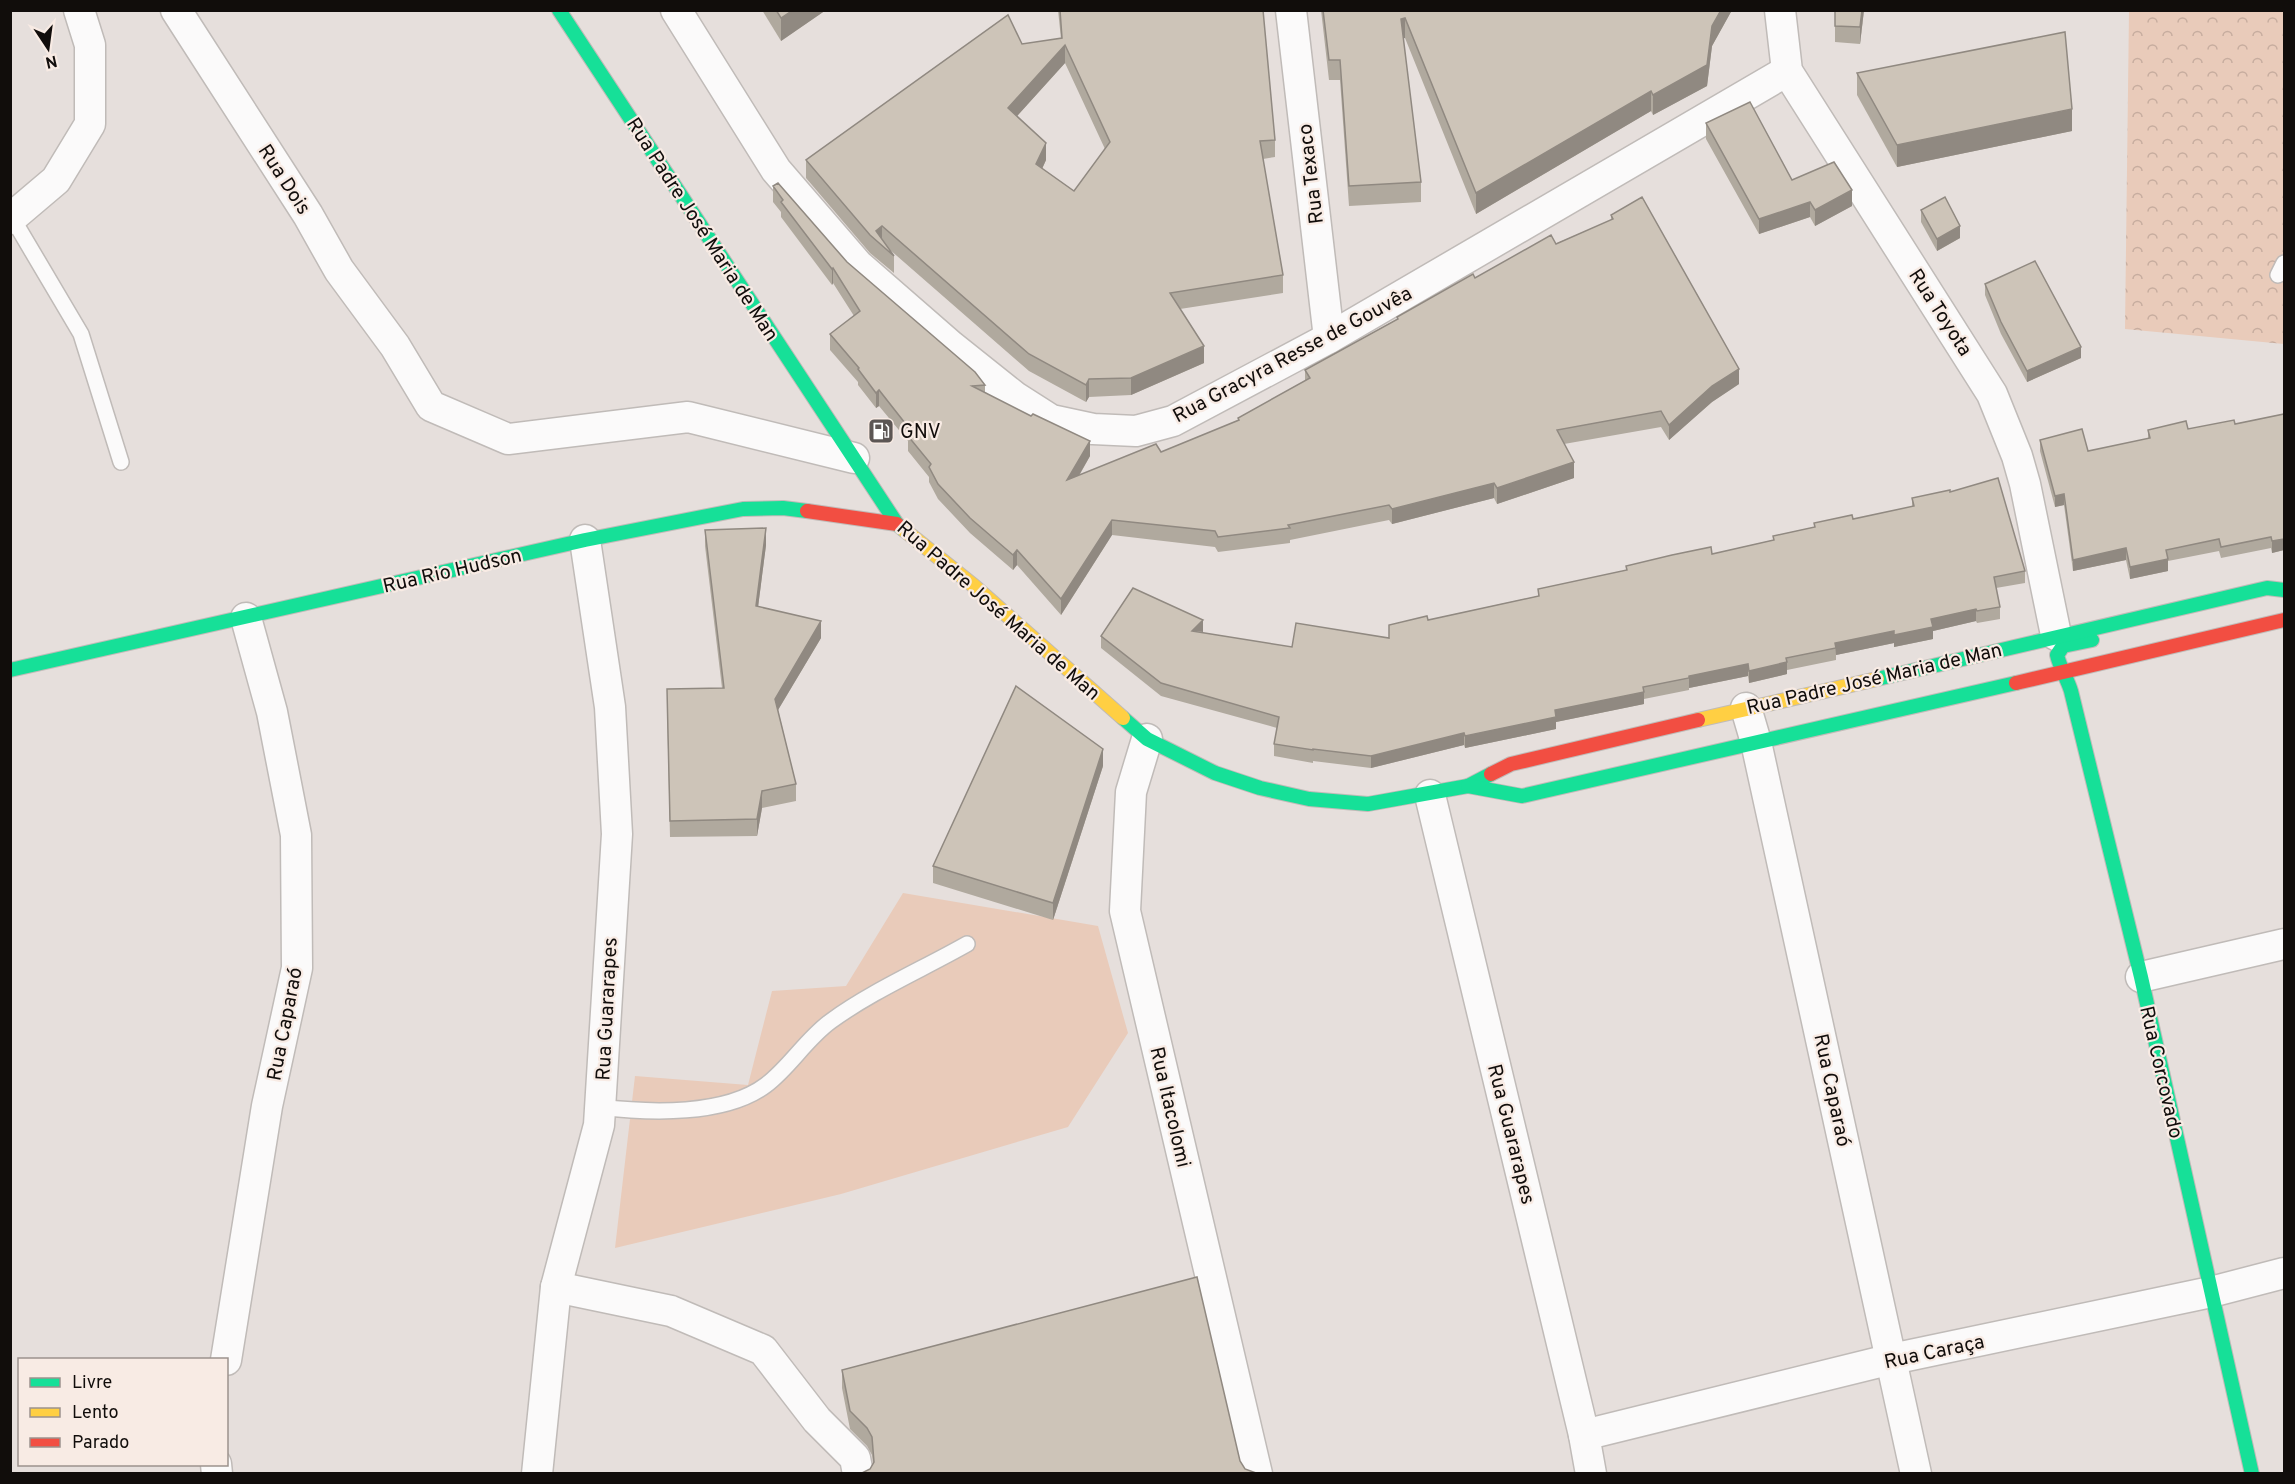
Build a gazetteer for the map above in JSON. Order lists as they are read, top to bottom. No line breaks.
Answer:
{"streets":{"street":["Rua Texaco","Rua Dois","Rua Padre José Maria de Man","Rua Toyota","Rua Gracyra Resse de Gouvêa","Rua Rio Hudson","Rua Guararapes","Rua Caparaó","Rua Corcovado","Rua Itacolomi","Rua Caraça"]},"crossings":[["Rua Texaco","Rua Gracyra Resse de Gouvêa"],["Rua Dois","Rua Padre José Maria de Man"],["Rua Padre José Maria de Man","Rua Toyota"],["Rua Padre José Maria de Man","Rua Rio Hudson"],["Rua Padre José Maria de Man","Rua Guararapes"],["Rua Padre José Maria de Man","Rua Caparaó"],["Rua Padre José Maria de Man","Rua Corcovado"],["Rua Padre José Maria de Man","Rua Itacolomi"],["Rua Toyota","Rua Gracyra Resse de Gouvêa"],["Rua Rio Hudson","Rua Guararapes"],["Rua Rio Hudson","Rua Caparaó"],["Rua Guararapes","Rua Caraça"],["Rua Caparaó","Rua Caraça"],["Rua Corcovado","Rua Caraça"]],"places":{"fuel station":["GNV"]},"legend":["Livre","Lento","Parado"],"north":"bottom"}
